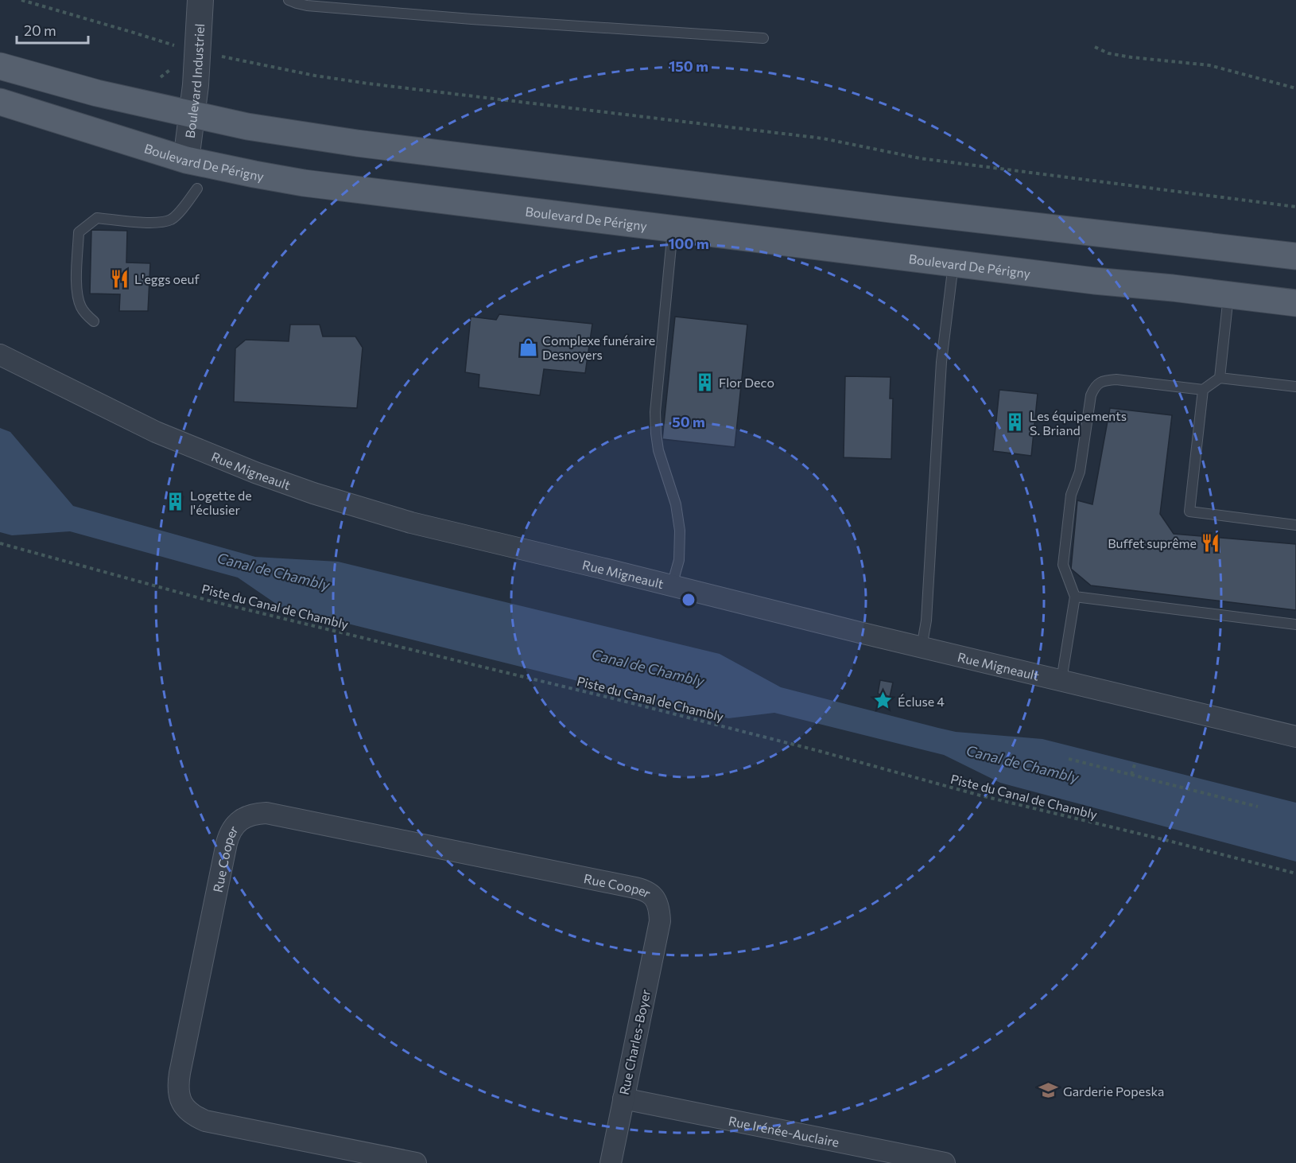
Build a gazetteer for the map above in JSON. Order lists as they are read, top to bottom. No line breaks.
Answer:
{"streets":{"main road":["Boulevard De Périgny"],"street":["Boulevard Industriel","Rue Migneault","Rue Cooper","Rue Charles-Boyer","Rue Irénée-Auclaire"],"path":["Piste du Canal de Chambly"]},"crossings":[["Boulevard Industriel","Boulevard De Périgny"],["Rue Cooper","Rue Charles-Boyer"],["Rue Charles-Boyer","Rue Irénée-Auclaire"]],"water":["Canal de Chambly"],"places":{"restaurant":["L'eggs oeuf","Buffet suprême"],"shop":["Complexe funéraire Desnoyers"],"building":["Flor Deco","Les équipements S. Briand","Logette de l'éclusier"],"place":["Écluse 4"],"school or university":["Garderie Popeska"]},"scale_bar":"20 m","rings":["150 m","100 m","50 m"]}
